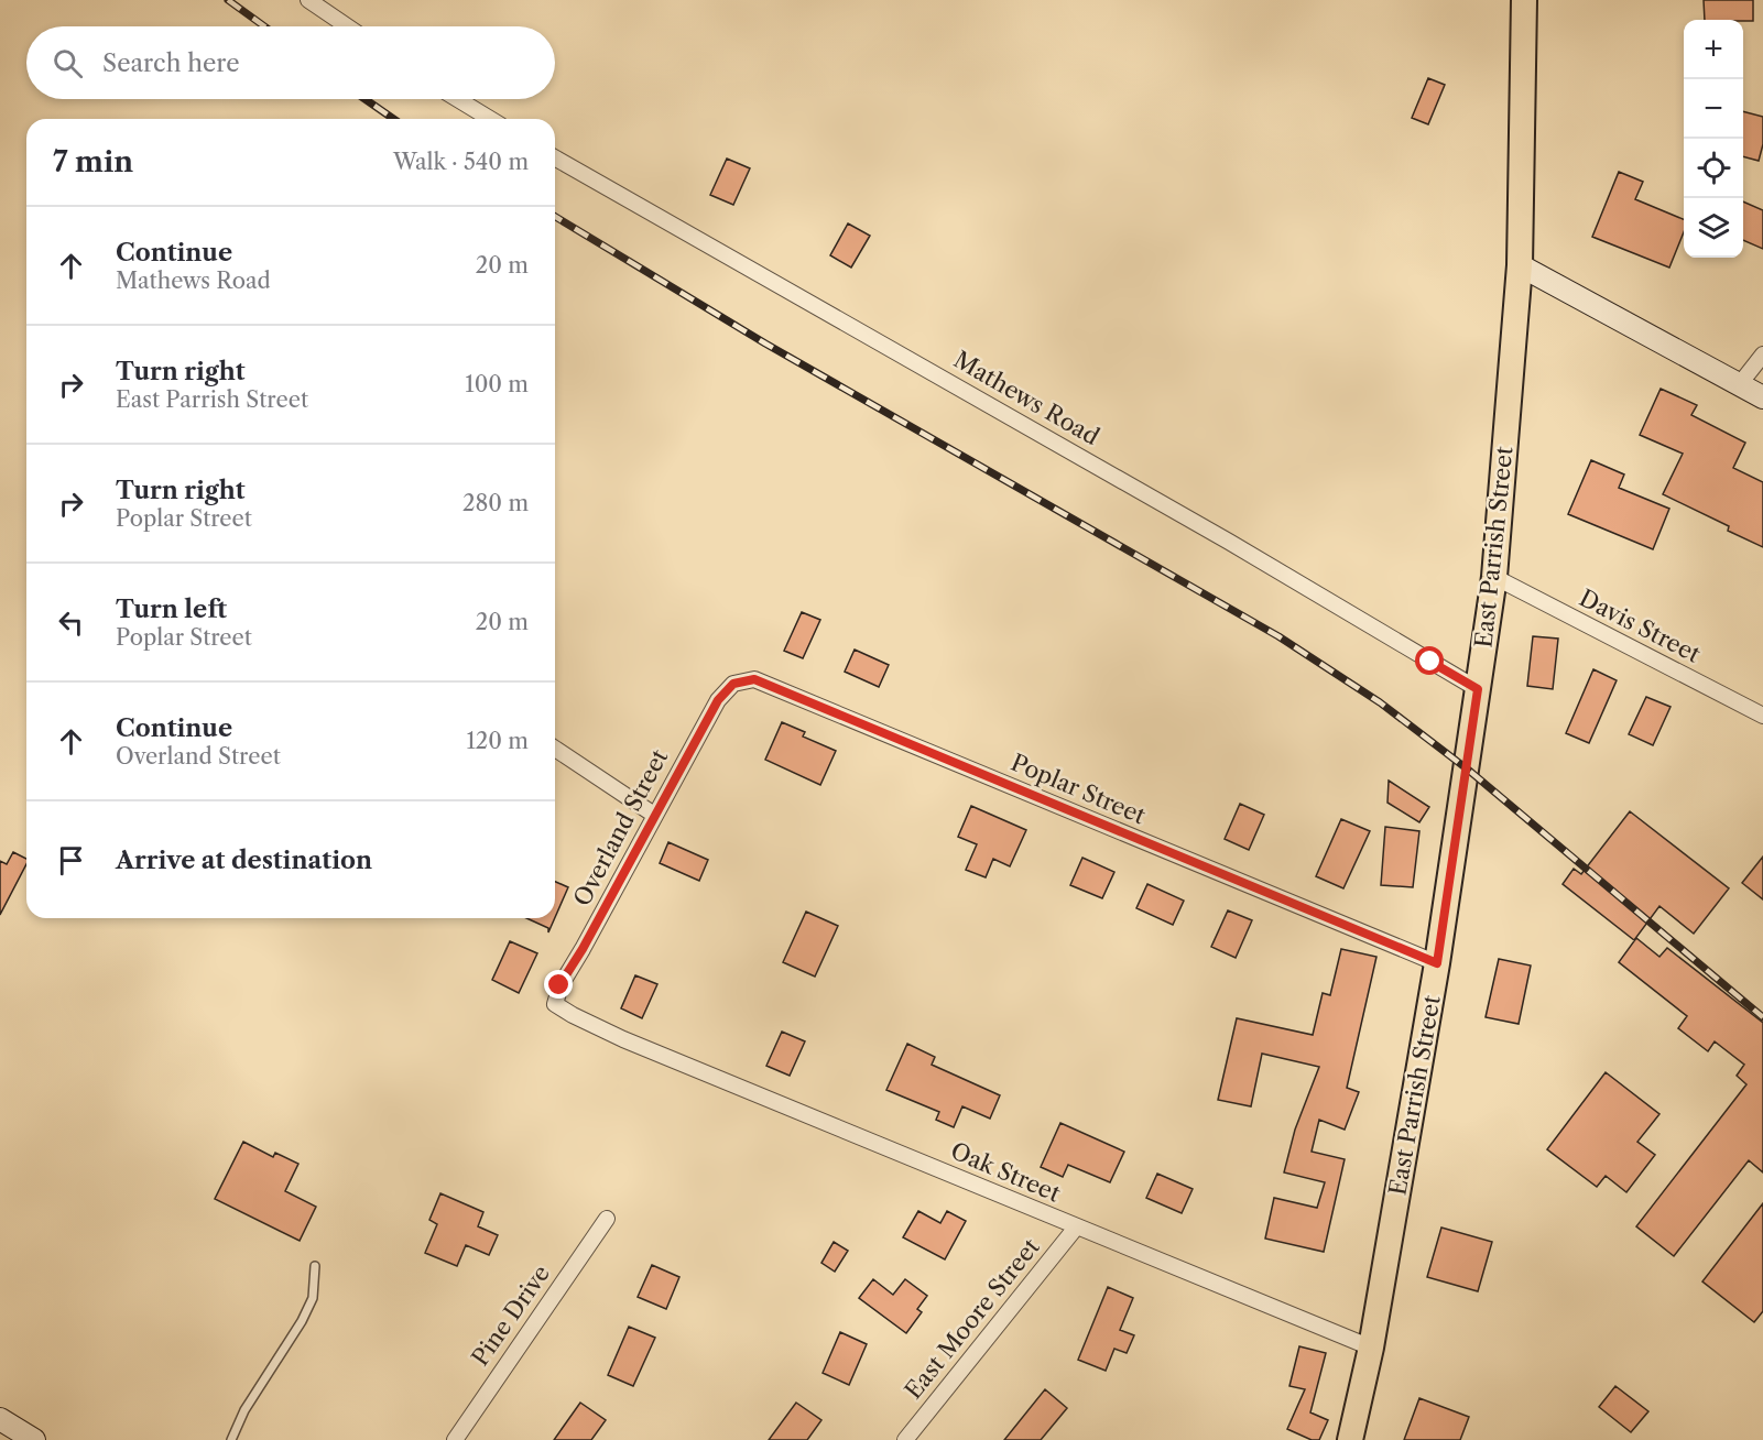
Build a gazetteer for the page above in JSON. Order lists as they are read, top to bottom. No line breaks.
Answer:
{"streets":{"main road":["East Parrish Street"],"street":["Mathews Road","Davis Street","Poplar Street","Overland Street","Oak Street","Pine Drive","East Moore Street"]},"crossings":[["Mathews Road","East Parrish Street"],["East Parrish Street","Davis Street"],["East Parrish Street","Poplar Street"],["East Parrish Street","Oak Street"],["Poplar Street","Overland Street"],["Overland Street","Oak Street"],["Oak Street","East Moore Street"]],"page":{"map_buttons":["+","−"],"search":"Search here","heading":["7 min","Walk · 540 m"],"list":[["Continue","Mathews Road","20 m"],["Turn right","East Parrish Street","100 m"],["Turn right","Poplar Street","280 m"],["Turn left","Poplar Street","20 m"],["Continue","Overland Street","120 m"],"Arrive at destination"]}}
